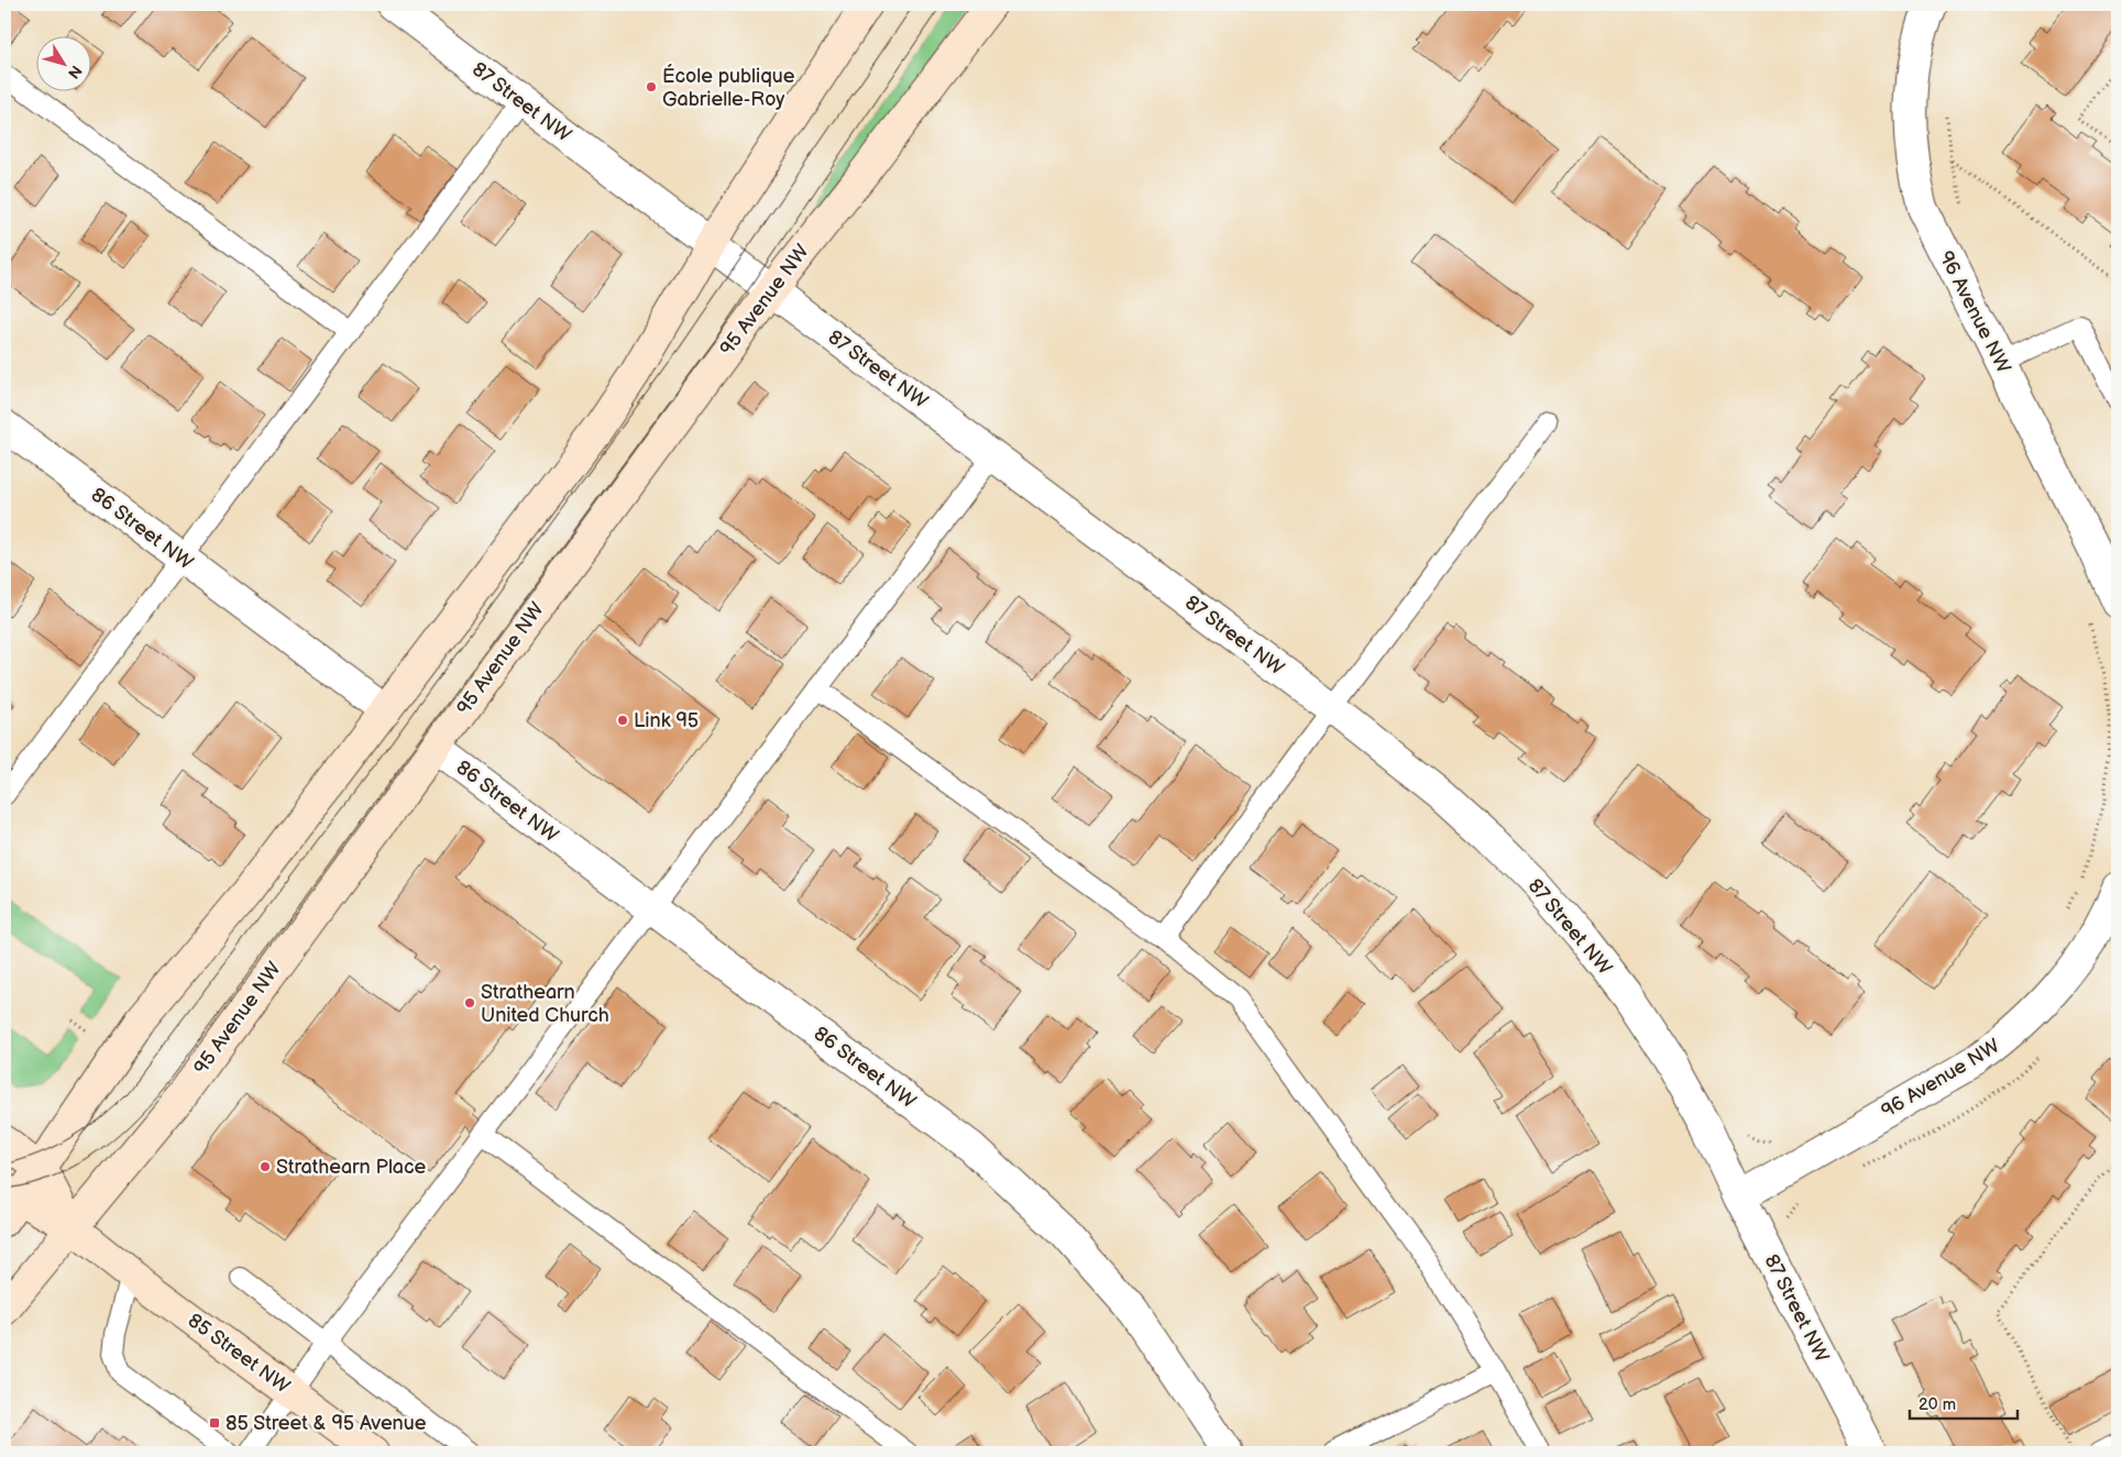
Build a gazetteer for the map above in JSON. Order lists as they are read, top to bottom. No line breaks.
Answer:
{"streets":{"street":["87 Street NW","95 Avenue NW","96 Avenue NW","86 Street NW","85 Street NW"]},"crossings":[["87 Street NW","95 Avenue NW"],["87 Street NW","96 Avenue NW"],["95 Avenue NW","86 Street NW"],["95 Avenue NW","85 Street NW"]],"places":{"other":["École publique Gabrielle-Roy","Link 95","Strathearn United Church","Strathearn Place"],"transit":["85 Street & 95 Avenue"]},"scale_bar":"20 m","north":"bottom right"}
